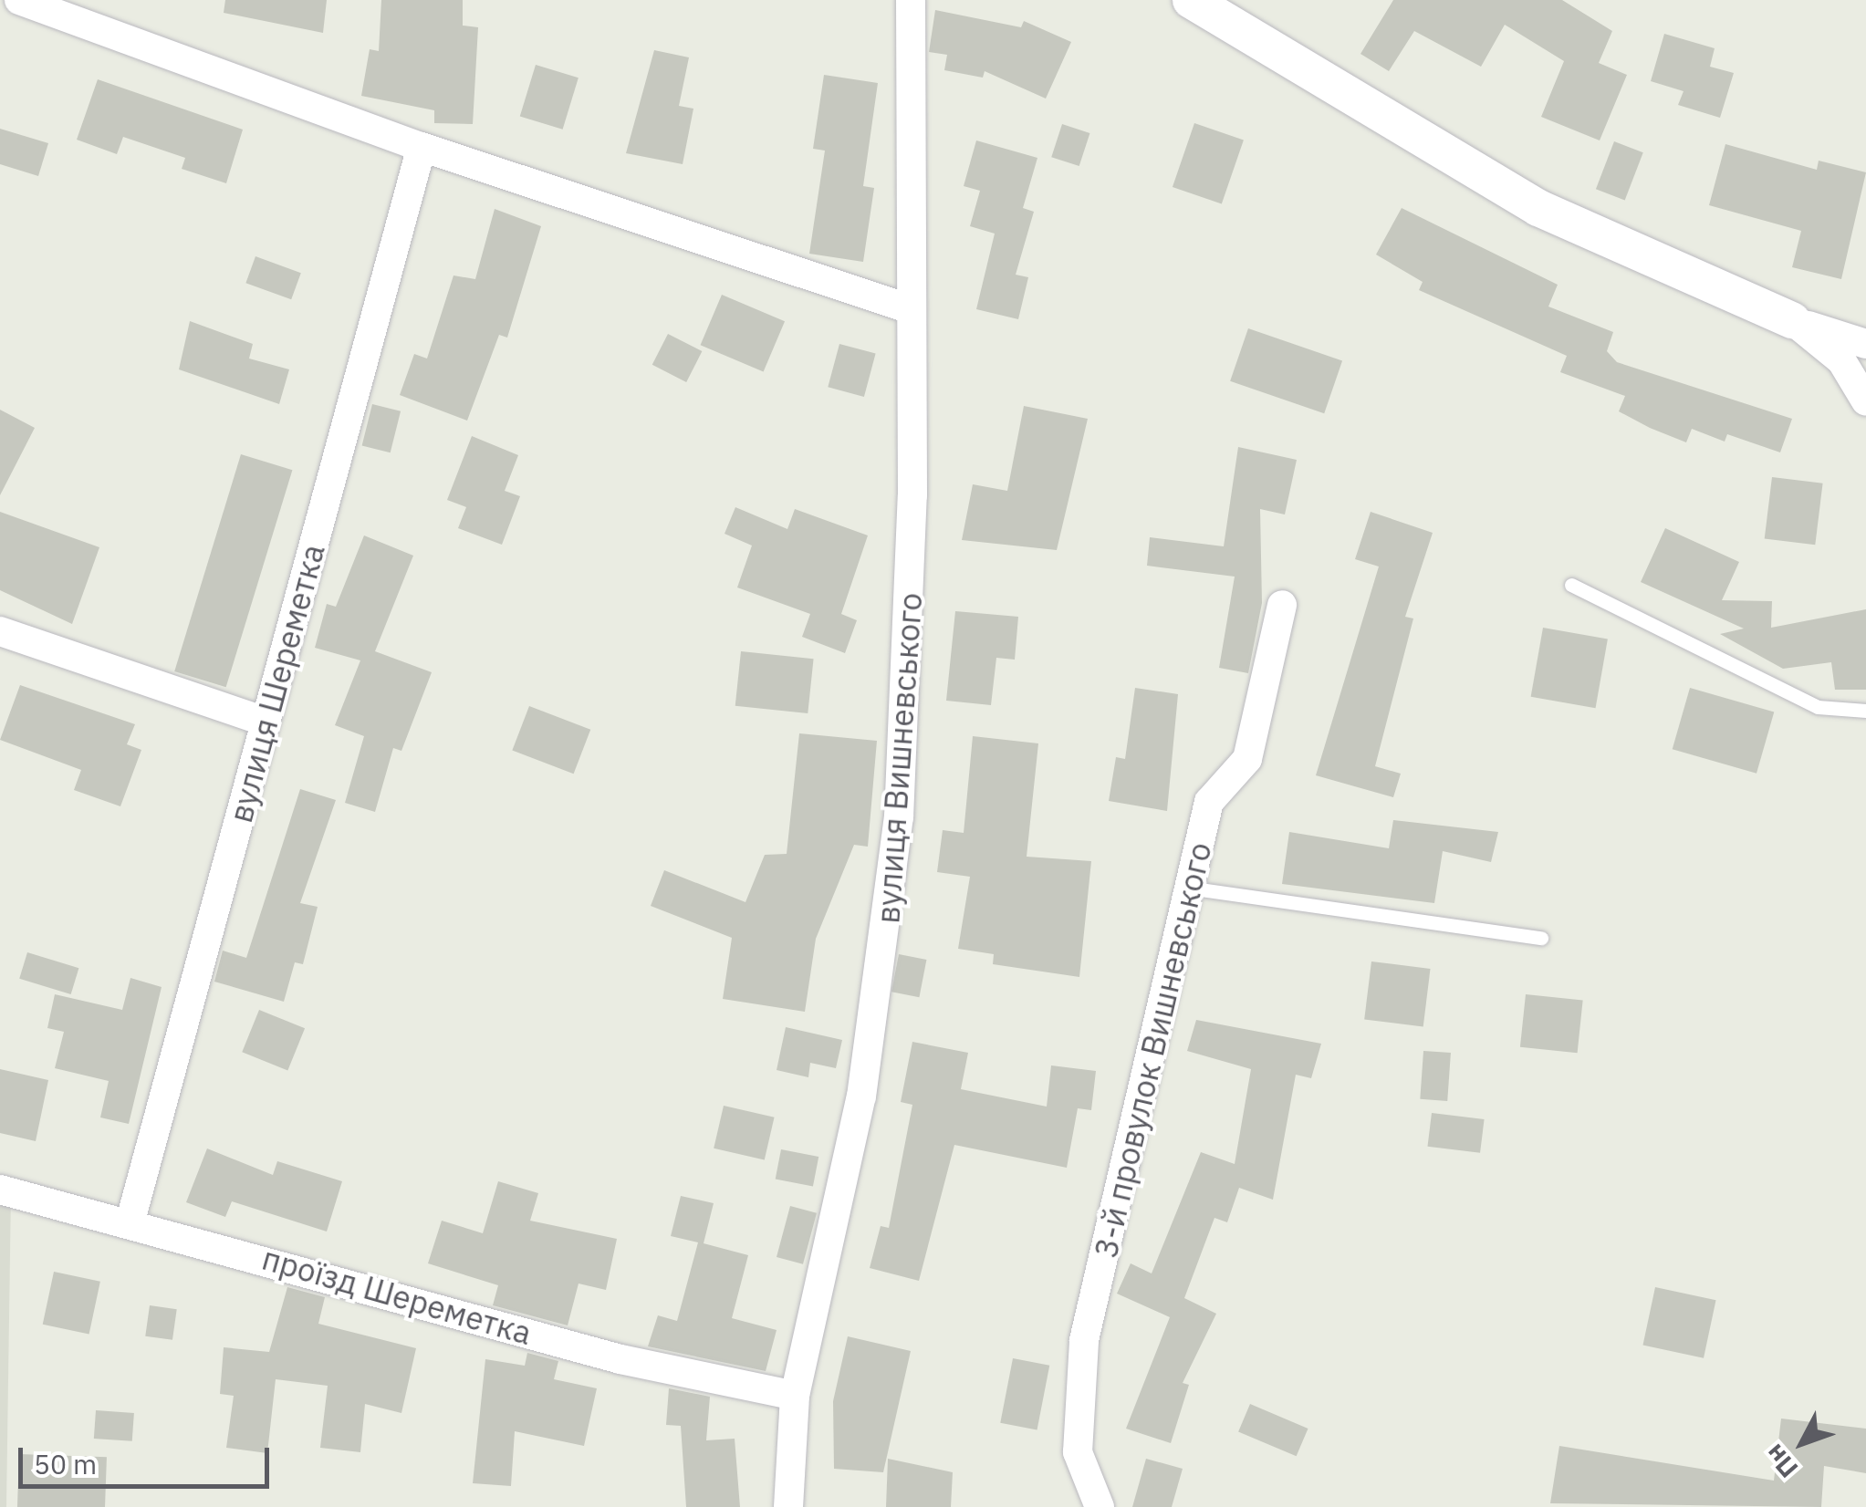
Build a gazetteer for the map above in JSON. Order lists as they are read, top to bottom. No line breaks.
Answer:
{"streets":{"street":["вулиця Шереметка","вулиця Вишневського","3-й провулок Вишневського","проїзд Шереметка"]},"crossings":[["вулиця Шереметка","проїзд Шереметка"],["вулиця Вишневського","проїзд Шереметка"]],"scale_bar":"50 m","north":"bottom left"}
